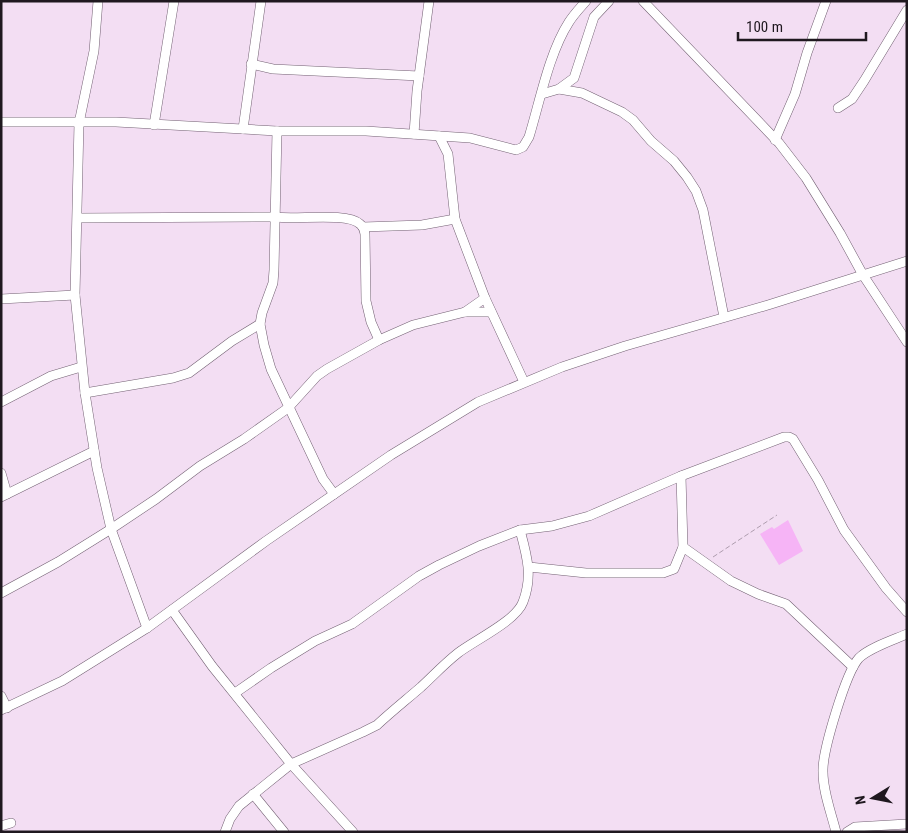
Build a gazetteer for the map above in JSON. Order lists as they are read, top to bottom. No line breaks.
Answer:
{"scale_bar":"100 m","north":"left"}
